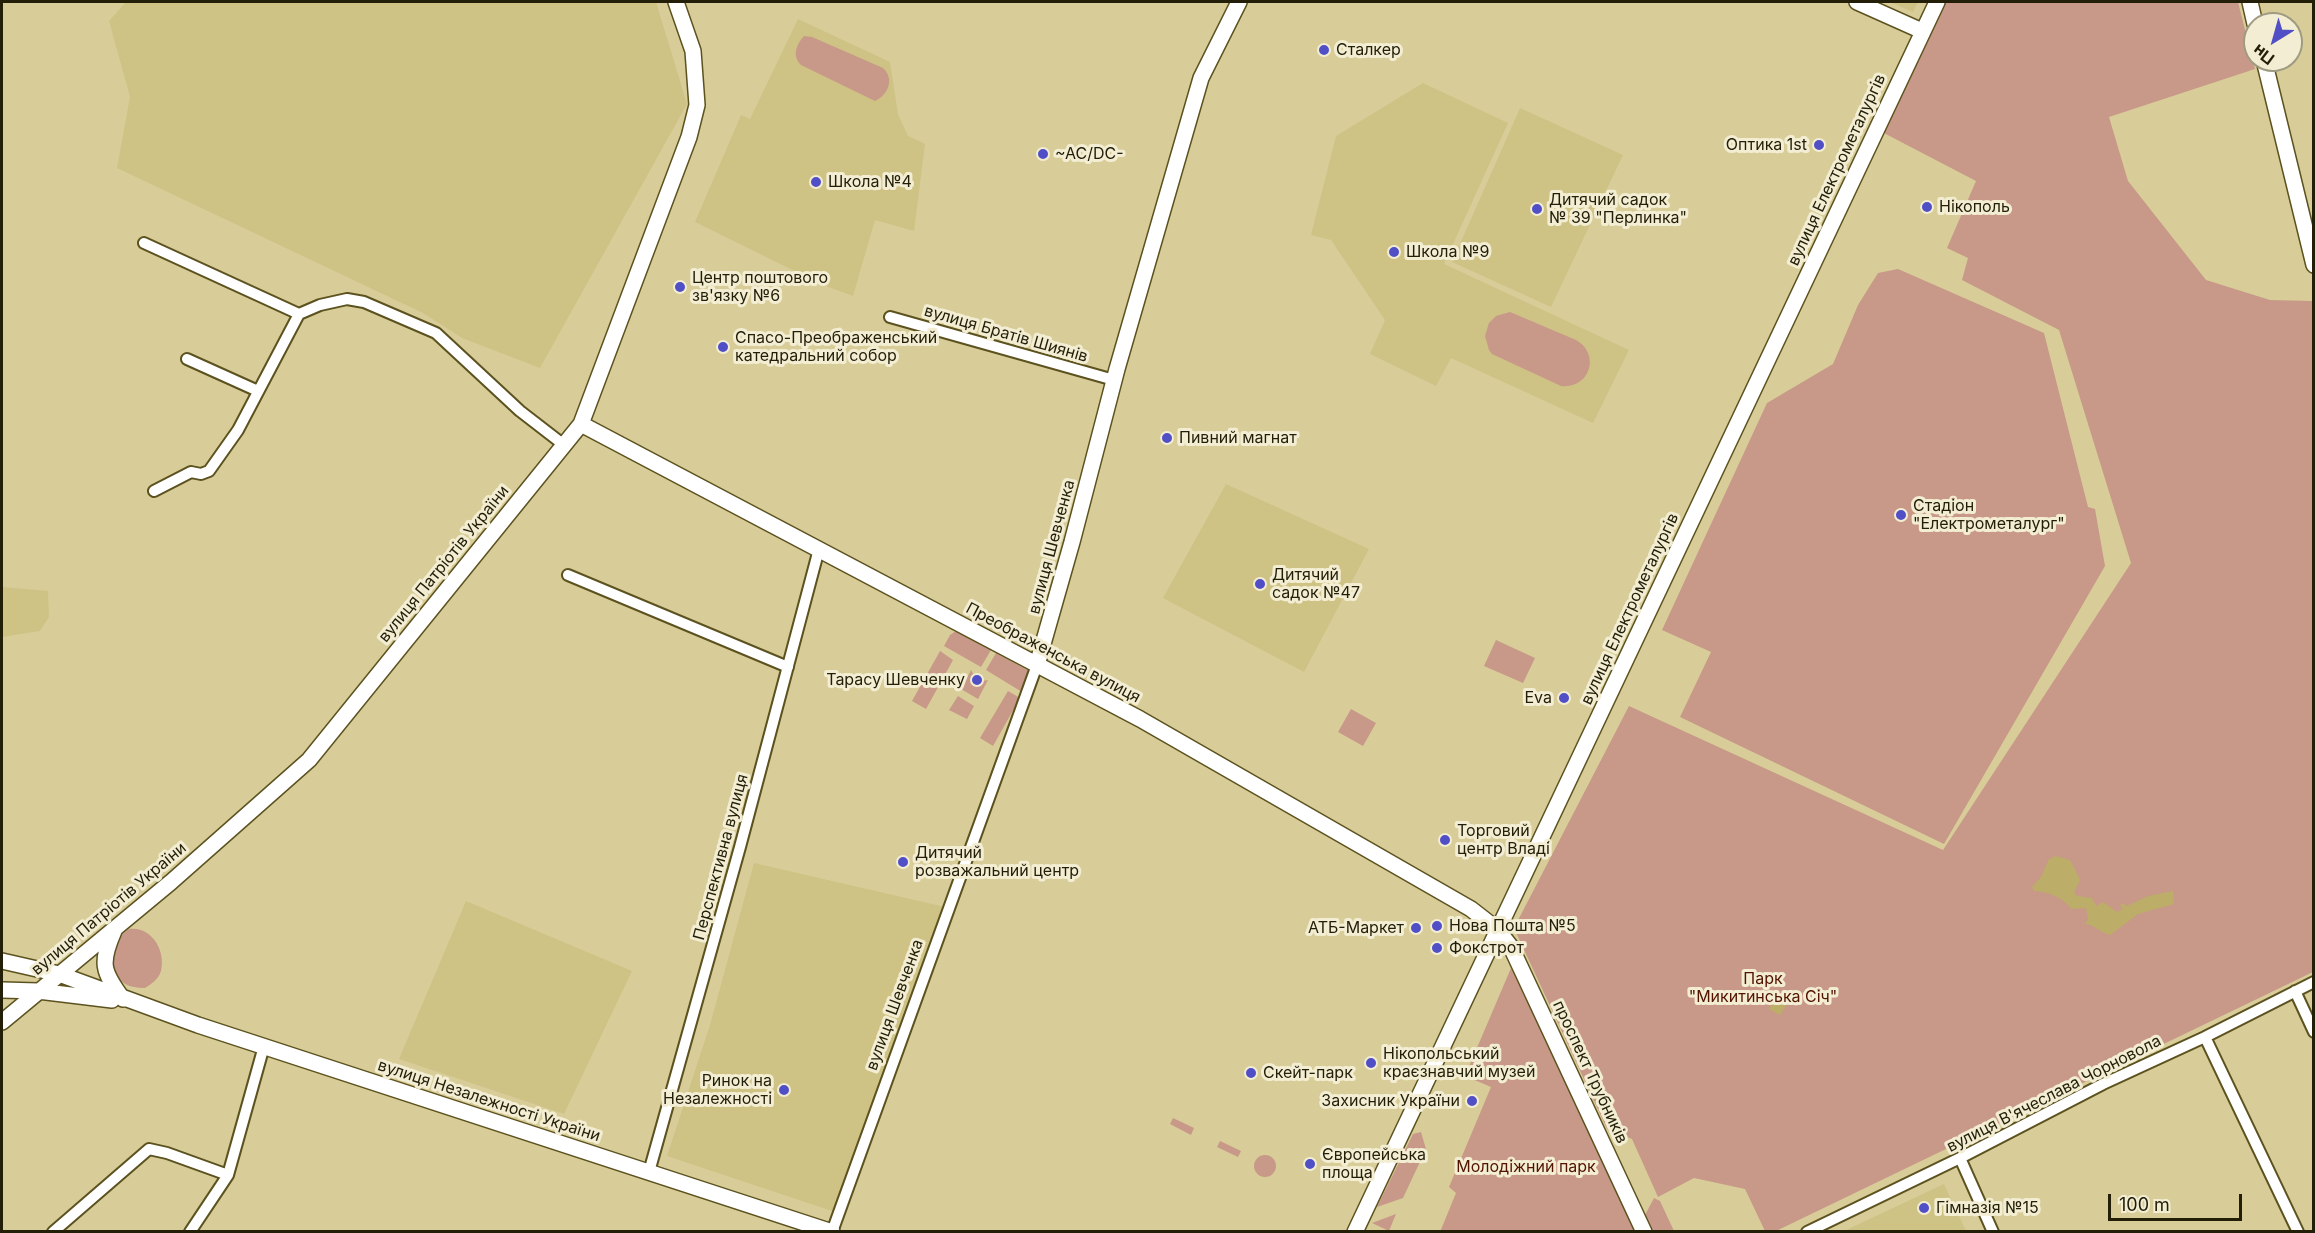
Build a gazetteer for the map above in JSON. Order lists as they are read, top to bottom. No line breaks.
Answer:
{"streets":{"main road":["вулиця Електрометалургів","вулиця Шевченка","вулиця Патріотів України","Преображенська вулиця","проспект Трубників","вулиця Незалежності України"],"street":["вулиця Братів Шиянів","Перспективна вулиця","вулиця В'ячеслава Чорновола"]},"crossings":[["вулиця Електрометалургів","Преображенська вулиця"],["вулиця Електрометалургів","проспект Трубників"],["вулиця Братів Шиянів","вулиця Шевченка"],["вулиця Шевченка","Преображенська вулиця"],["вулиця Шевченка","вулиця Незалежності України"],["вулиця Патріотів України","Преображенська вулиця"],["вулиця Патріотів України","вулиця Незалежності України"],["Преображенська вулиця","Перспективна вулиця"],["Преображенська вулиця","проспект Трубників"],["Перспективна вулиця","вулиця Незалежності України"]],"parks":["Парк \"Микитинська Січ\"","Молодіжний парк"],"places":["Сталкер","Оптика 1st","~AC/DC-","Школа №4","Нікополь","Дитячий садок № 39 \"Перлинка\"","Школа №9","Центр поштового зв'язку №6","Спасо-Преображенський катедральний собор","Пивний магнат","Стадіон \"Електрометалург\"","Дитячий садок №47","Тарасу Шевченку","Eva","Торговий центр Владі","Дитячий розважальний центр","Нова Пошта №5","АТБ-Маркет","Фокстрот","Нiкопольський краєзнавчий музей","Скейт-парк","Ринок на Незалежності","Захисник України","Європейська площа","Гімназія №15"],"scale_bar":"100 m","north":"bottom left"}
